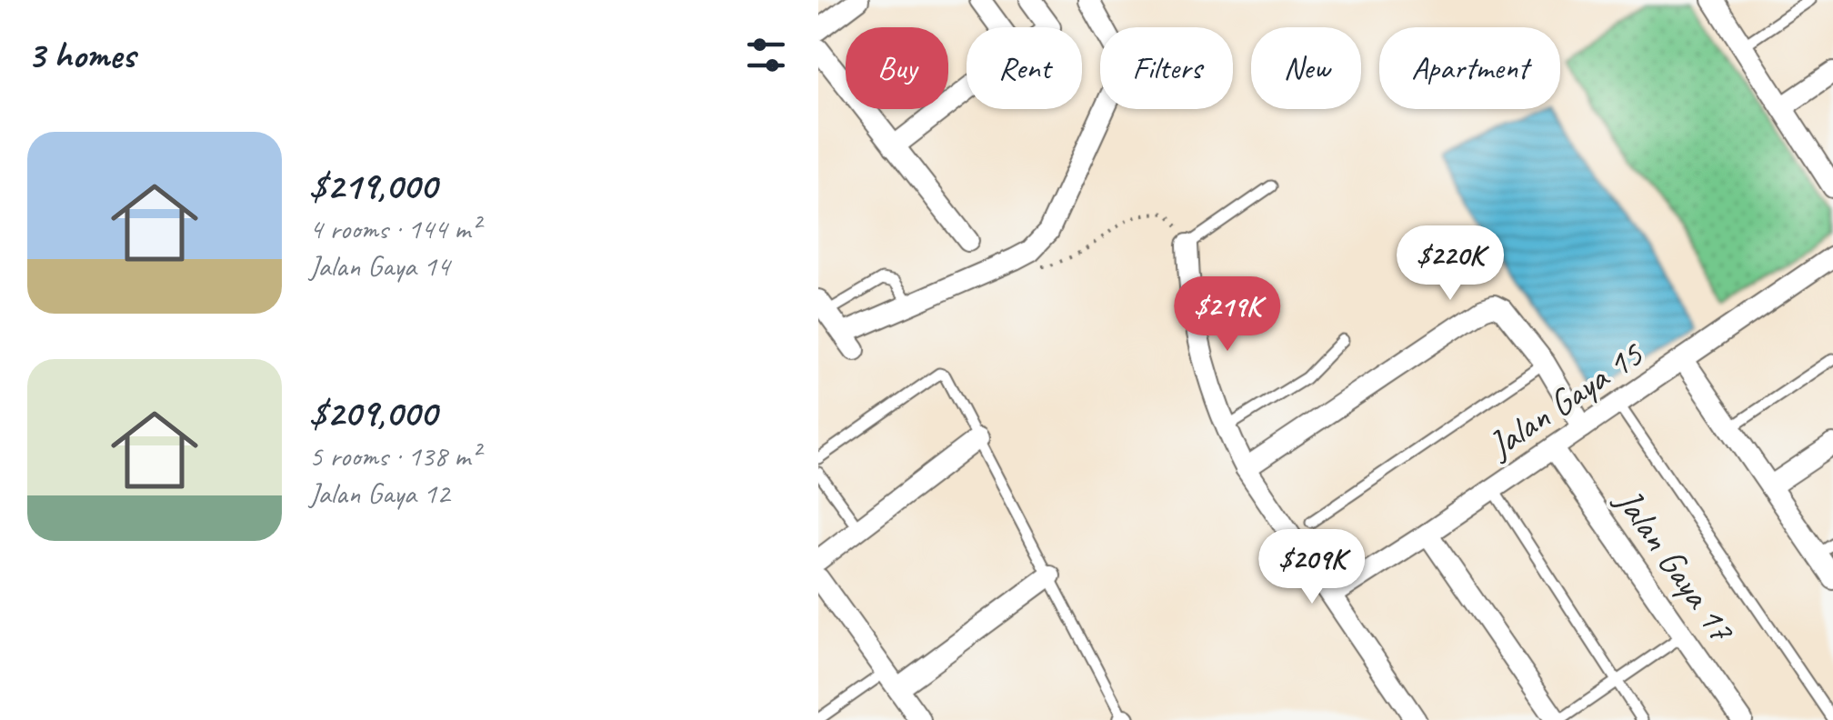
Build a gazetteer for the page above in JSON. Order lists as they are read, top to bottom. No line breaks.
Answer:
{"streets":{"street":["Jalan Gaya 15","Jalan Gaya 17"]},"crossings":[["Jalan Gaya 15","Jalan Gaya 17"]],"page":{"heading":"3 homes","chip":["Buy","Rent","Filters","New","Apartment"],"list":[{"name":"$219,000","note":"4 rooms · 144 m² · Jalan Gaya 14"},{"name":"$209,000","note":"5 rooms · 138 m² · Jalan Gaya 12"}],"price":["$220K","$219K","$209K"]}}
